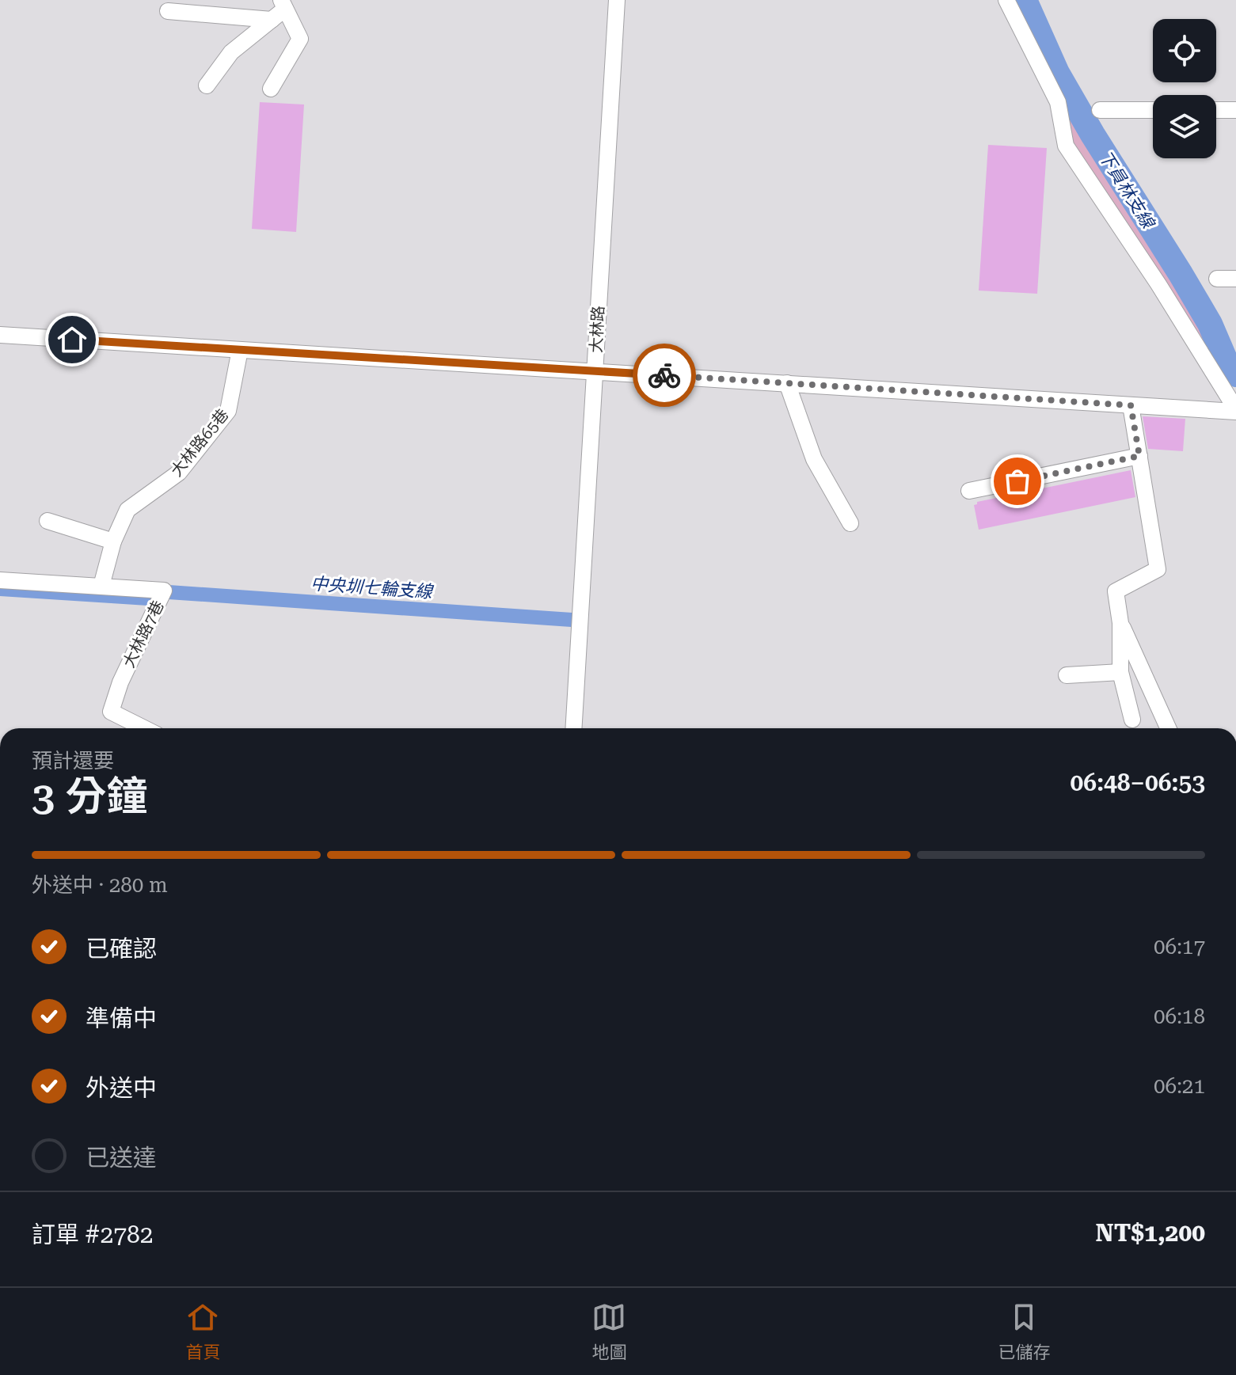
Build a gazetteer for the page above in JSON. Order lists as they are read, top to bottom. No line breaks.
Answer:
{"streets":{"street":["大林路","大林路65巷","大林路7巷"]},"crossings":[["大林路65巷","大林路7巷"]],"water":["下員林支線","中央圳七輪支線"],"page":{"heading":["3 分鐘","預計還要","06:48–06:53"],"panel":["訂單 #2782","NT$1,200"],"bar":"外送中 · 280 m","list":[["已確認","06:17"],["準備中","06:18"],["外送中","06:21"],"已送達"],"tabs":["首頁","地圖","已儲存"]}}
